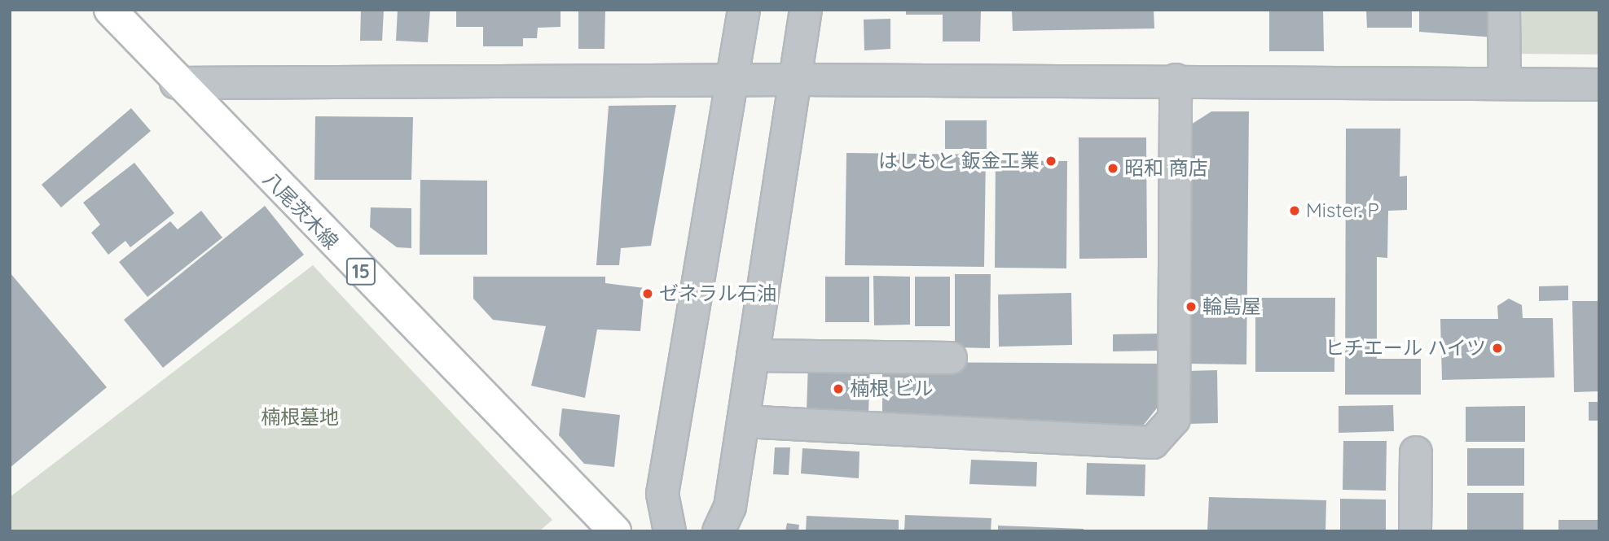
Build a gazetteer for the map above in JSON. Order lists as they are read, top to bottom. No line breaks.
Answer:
{"streets":{"main road":["八尾茨木線","15"]},"parks":["楠根墓地"],"places":["はしもと 鈑金工業","昭和 商店","Mister. P","ゼネラル石油","輪島屋","ヒチエール ハイツ","楠根 ビル"]}
